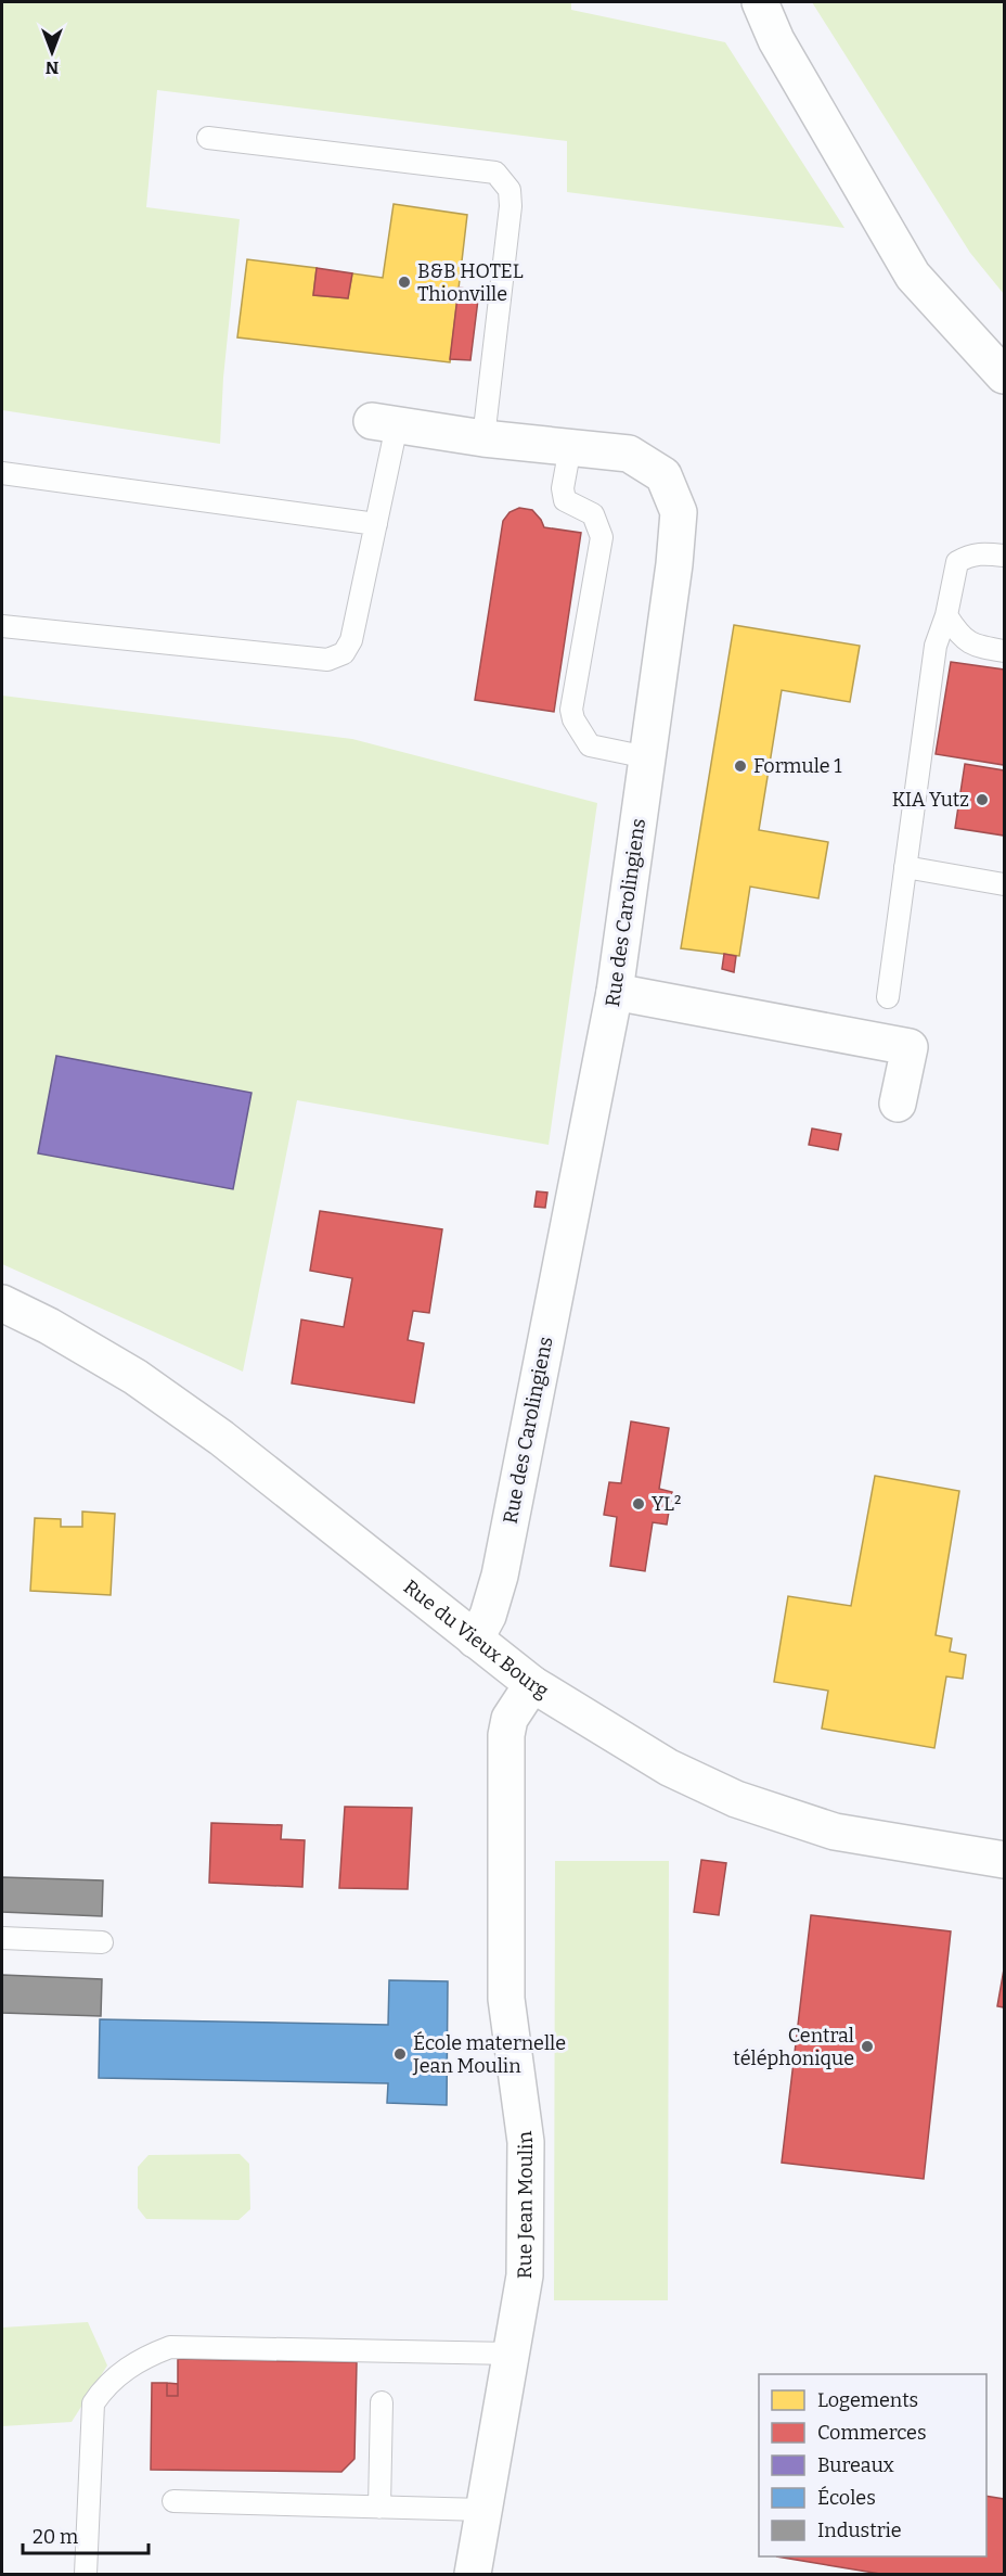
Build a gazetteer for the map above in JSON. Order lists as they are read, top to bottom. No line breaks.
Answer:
{"streets":{"main road":["Rue des Carolingiens","Rue du Vieux Bourg","Rue Jean Moulin"]},"crossings":[["Rue des Carolingiens","Rue du Vieux Bourg"],["Rue du Vieux Bourg","Rue Jean Moulin"]],"places":["B&B HOTEL Thionville","Formule 1","KIA Yutz","YL²","Central téléphonique","École maternelle Jean Moulin"],"legend":["Logements","Commerces","Bureaux","Écoles","Industrie"],"scale_bar":"20 m","north":"bottom"}
